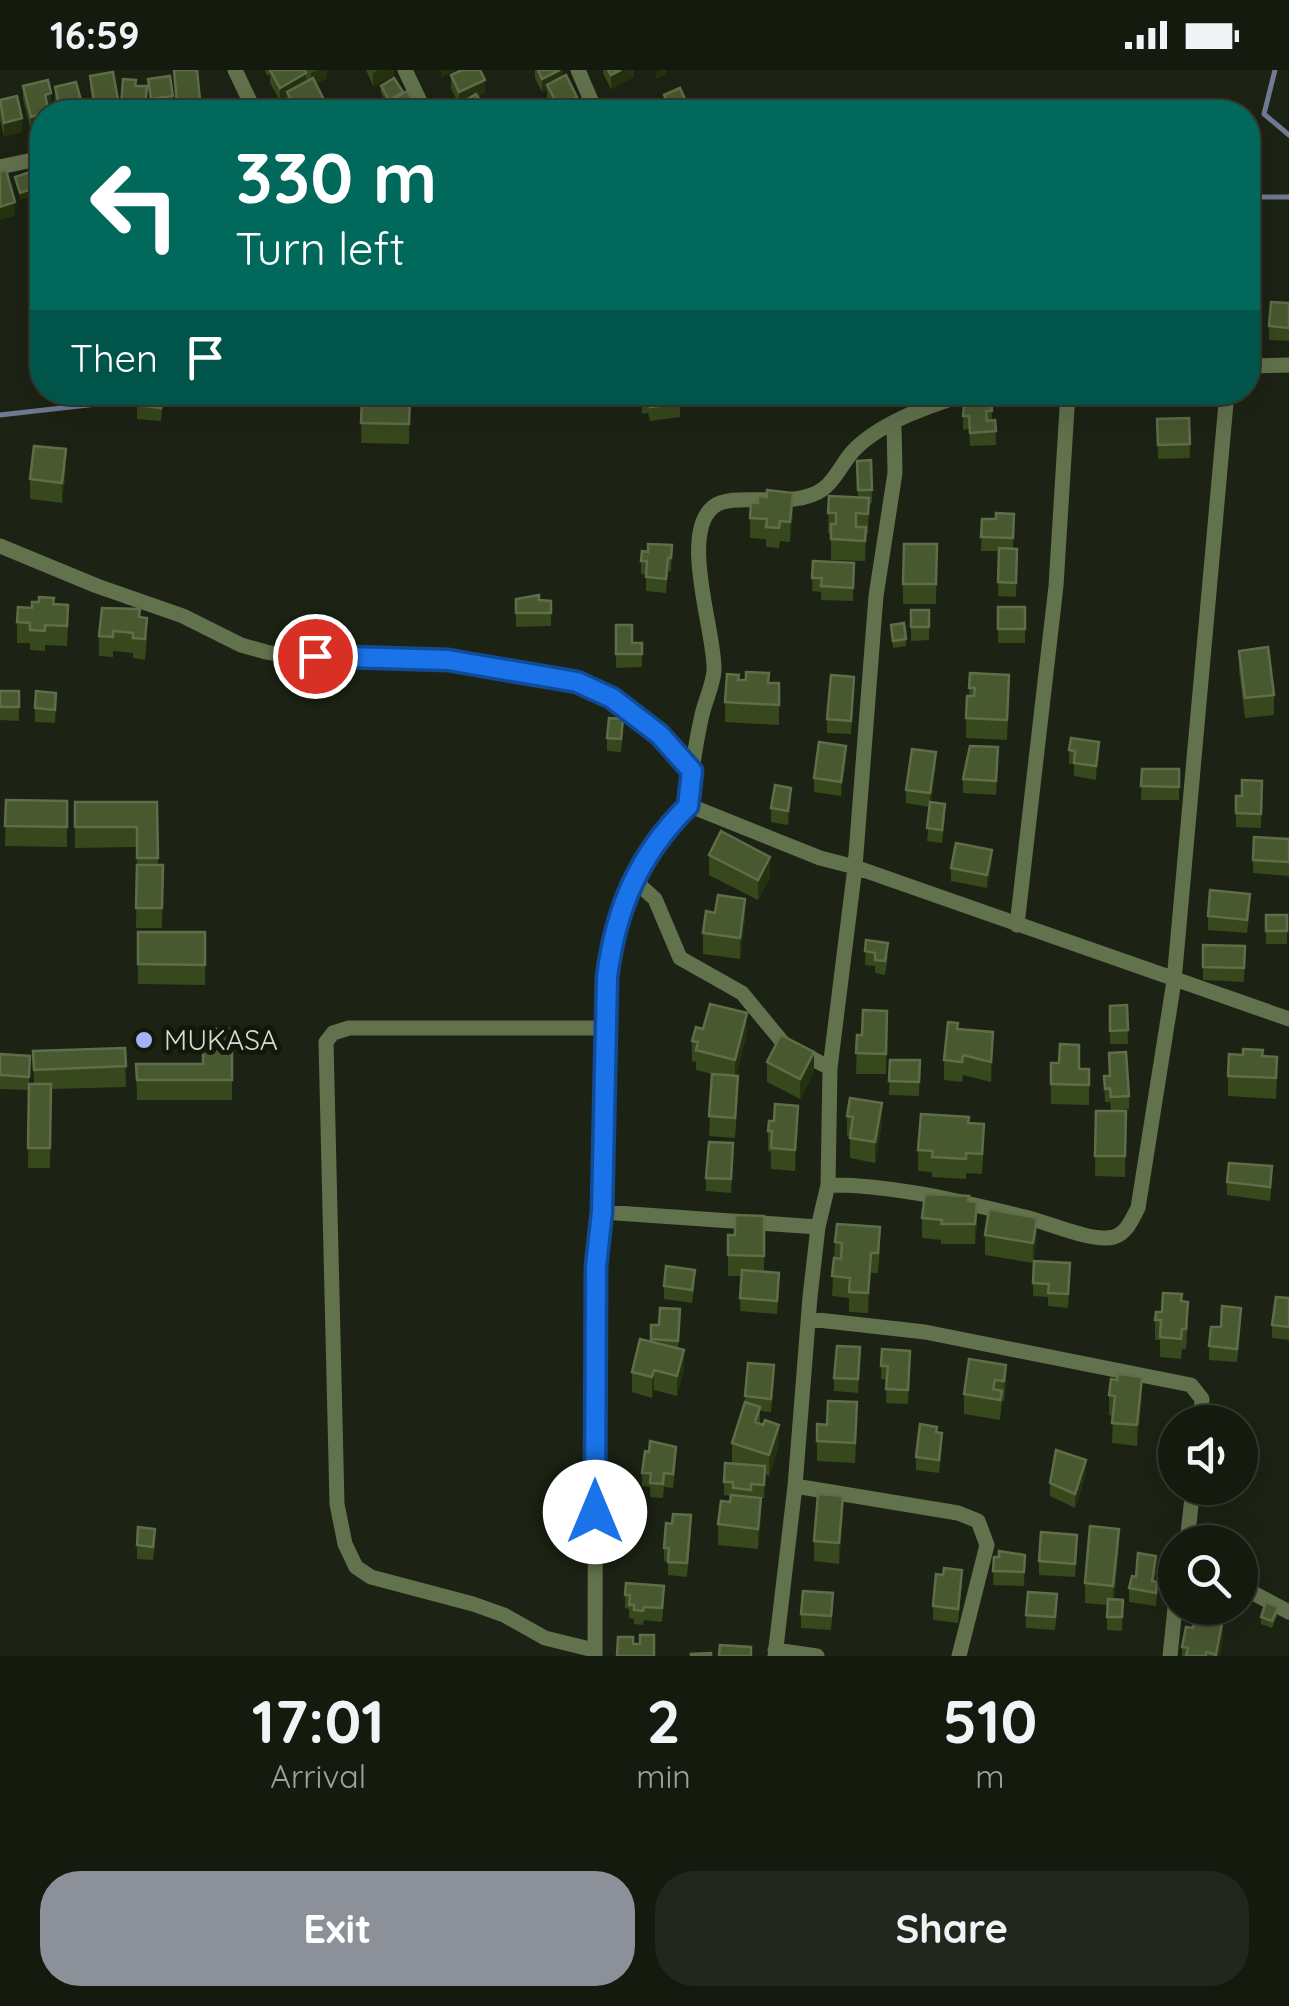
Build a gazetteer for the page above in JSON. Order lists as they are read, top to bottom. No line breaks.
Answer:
{"places":["MUKASA"],"page":{"status":"16:59","turn":["330 m","Turn left"],"then":"Then","eta":["17:01","Arrival","2","min","510","m"],"buttons":["Exit","Share"]}}
